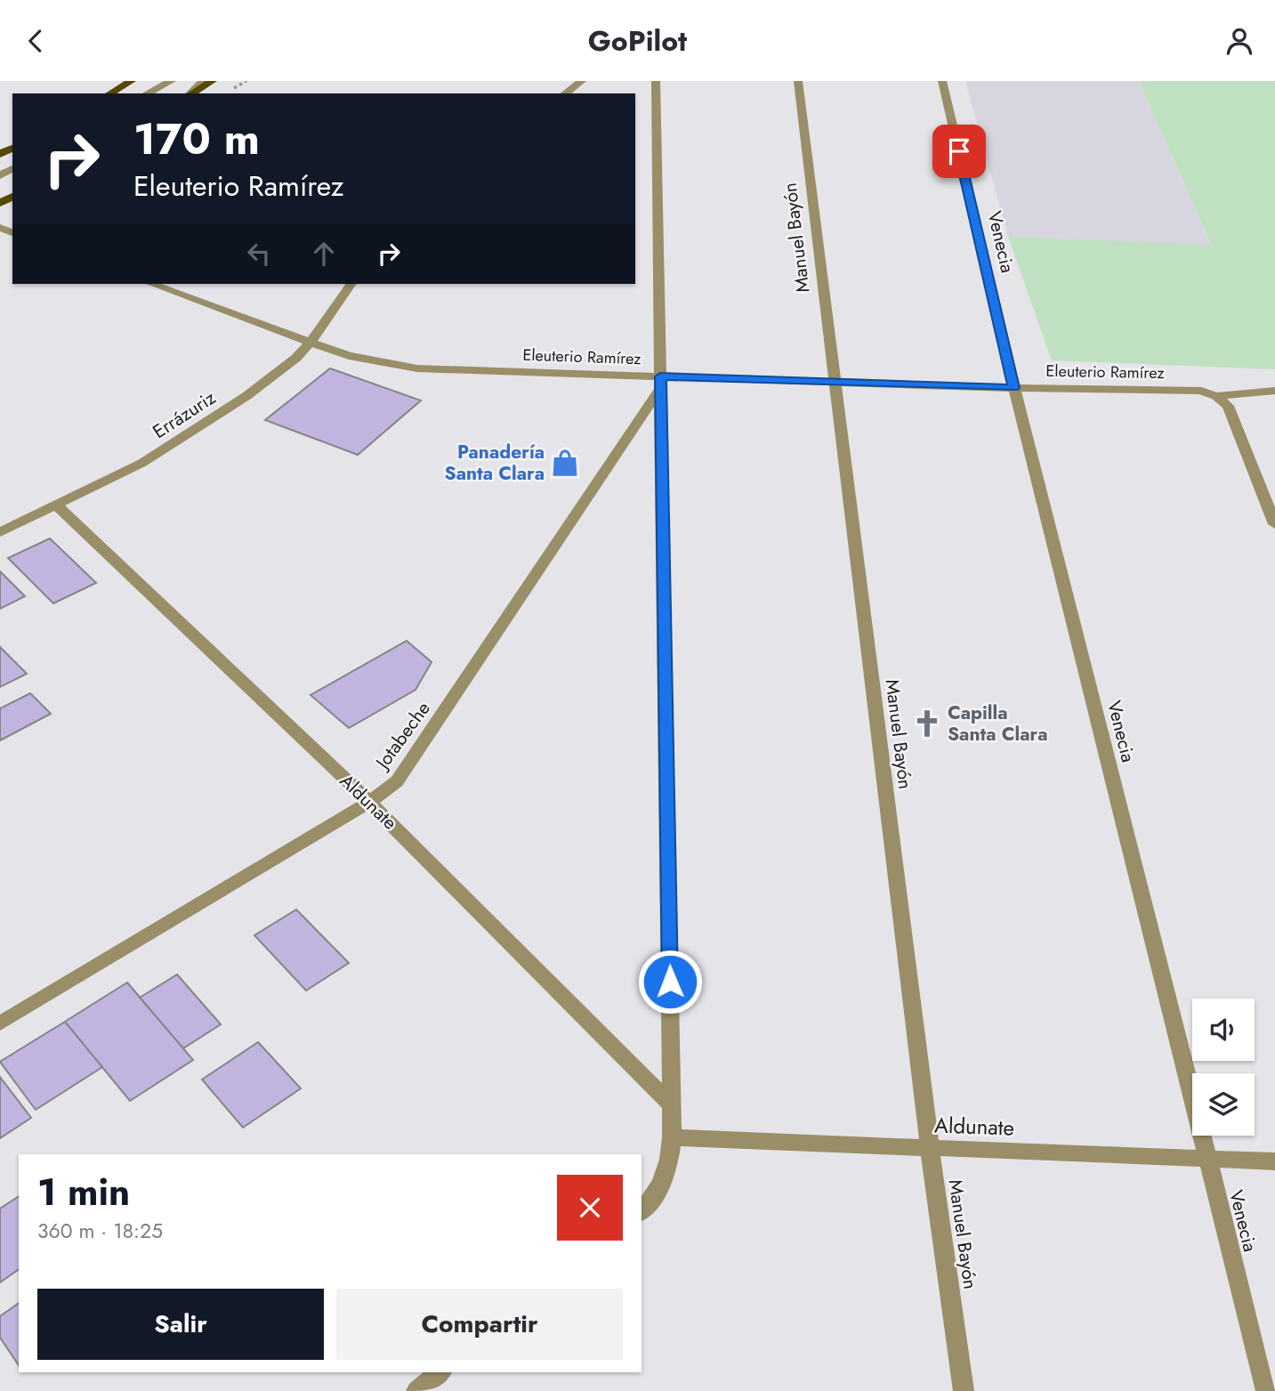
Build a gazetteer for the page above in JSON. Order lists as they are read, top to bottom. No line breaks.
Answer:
{"streets":{"street":["Manuel Bayón","Venecia","Eleuterio Ramírez","Errázuriz","Jotabeche","Aldunate"]},"crossings":[["Manuel Bayón","Eleuterio Ramírez"],["Manuel Bayón","Aldunate"],["Venecia","Eleuterio Ramírez"],["Venecia","Aldunate"],["Eleuterio Ramírez","Errázuriz"],["Eleuterio Ramírez","Jotabeche"],["Errázuriz","Aldunate"],["Jotabeche","Aldunate"]],"places":{"shop":["Panadería Santa Clara"],"church":["Capilla Santa Clara"]},"page":{"header":"GoPilot","turn":["170 m","Eleuterio Ramírez"],"heading":["1 min","360 m · 18:25"],"buttons":["Salir","Compartir"]}}
